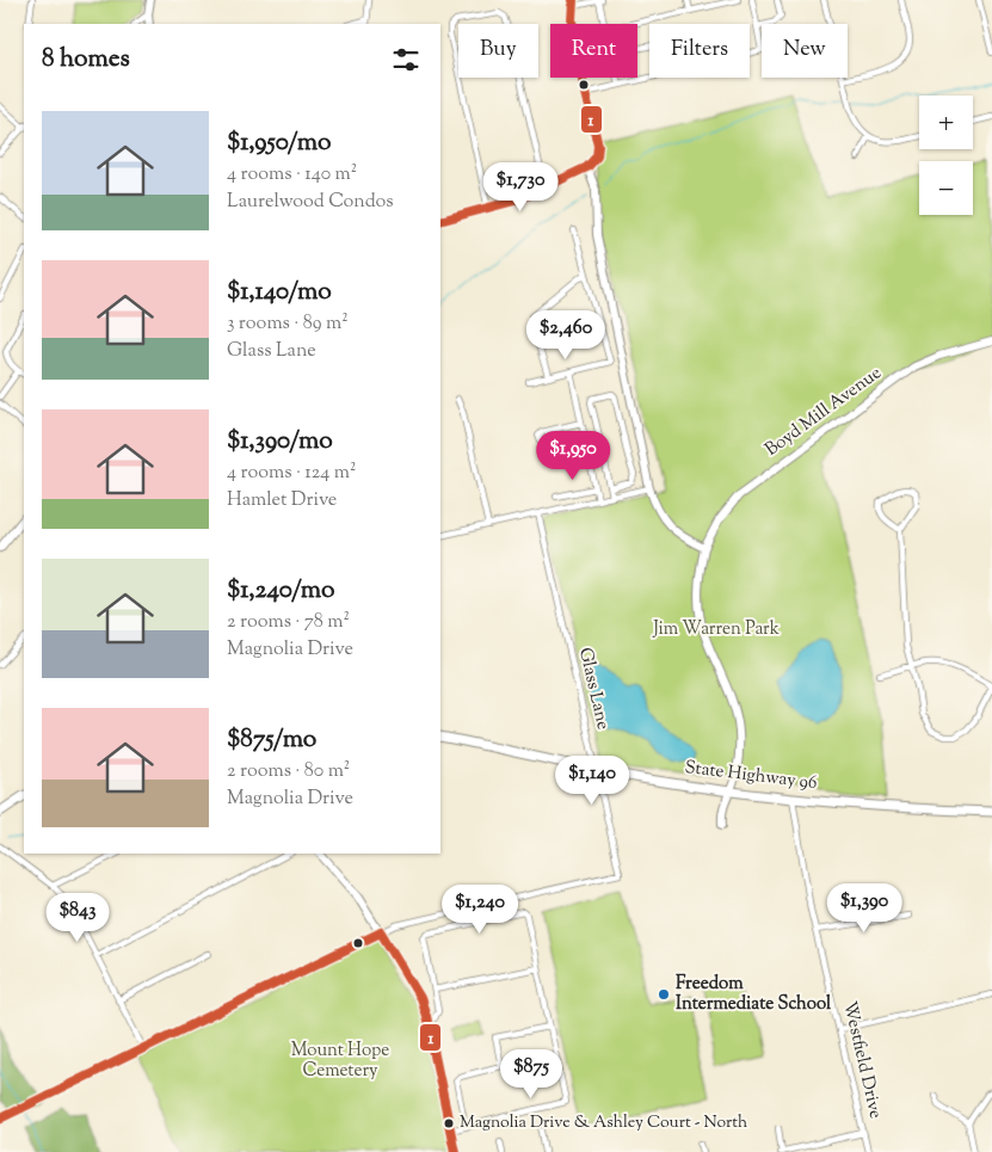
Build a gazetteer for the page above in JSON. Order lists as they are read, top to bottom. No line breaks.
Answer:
{"streets":{"main road":["State Highway 96"],"street":["Boyd Mill Avenue","Glass Lane","Westfield Drive"]},"crossings":[["Boyd Mill Avenue","State Highway 96"],["Glass Lane","State Highway 96"],["State Highway 96","Westfield Drive"]],"parks":["Jim Warren Park","Mount Hope Cemetery"],"places":["Freedom Intermediate School","Magnolia Drive & Ashley Court - North"],"lines":["transit line 1"],"page":{"chip":["Buy","Rent","Filters","New"],"heading":"8 homes","map_buttons":["+","−"],"list":[{"name":"$1,950/mo","note":"4 rooms · 140 m² · Laurelwood Condos"},{"name":"$1,140/mo","note":"3 rooms · 89 m² · Glass Lane"},{"name":"$1,390/mo","note":"4 rooms · 124 m² · Hamlet Drive"},{"name":"$1,240/mo","note":"2 rooms · 78 m² · Magnolia Drive"},{"name":"$875/mo","note":"2 rooms · 80 m² · Magnolia Drive"}],"price":["$1,730","$2,460","$1,950","$1,140","$1,390","$1,240","$843","$875"]}}
